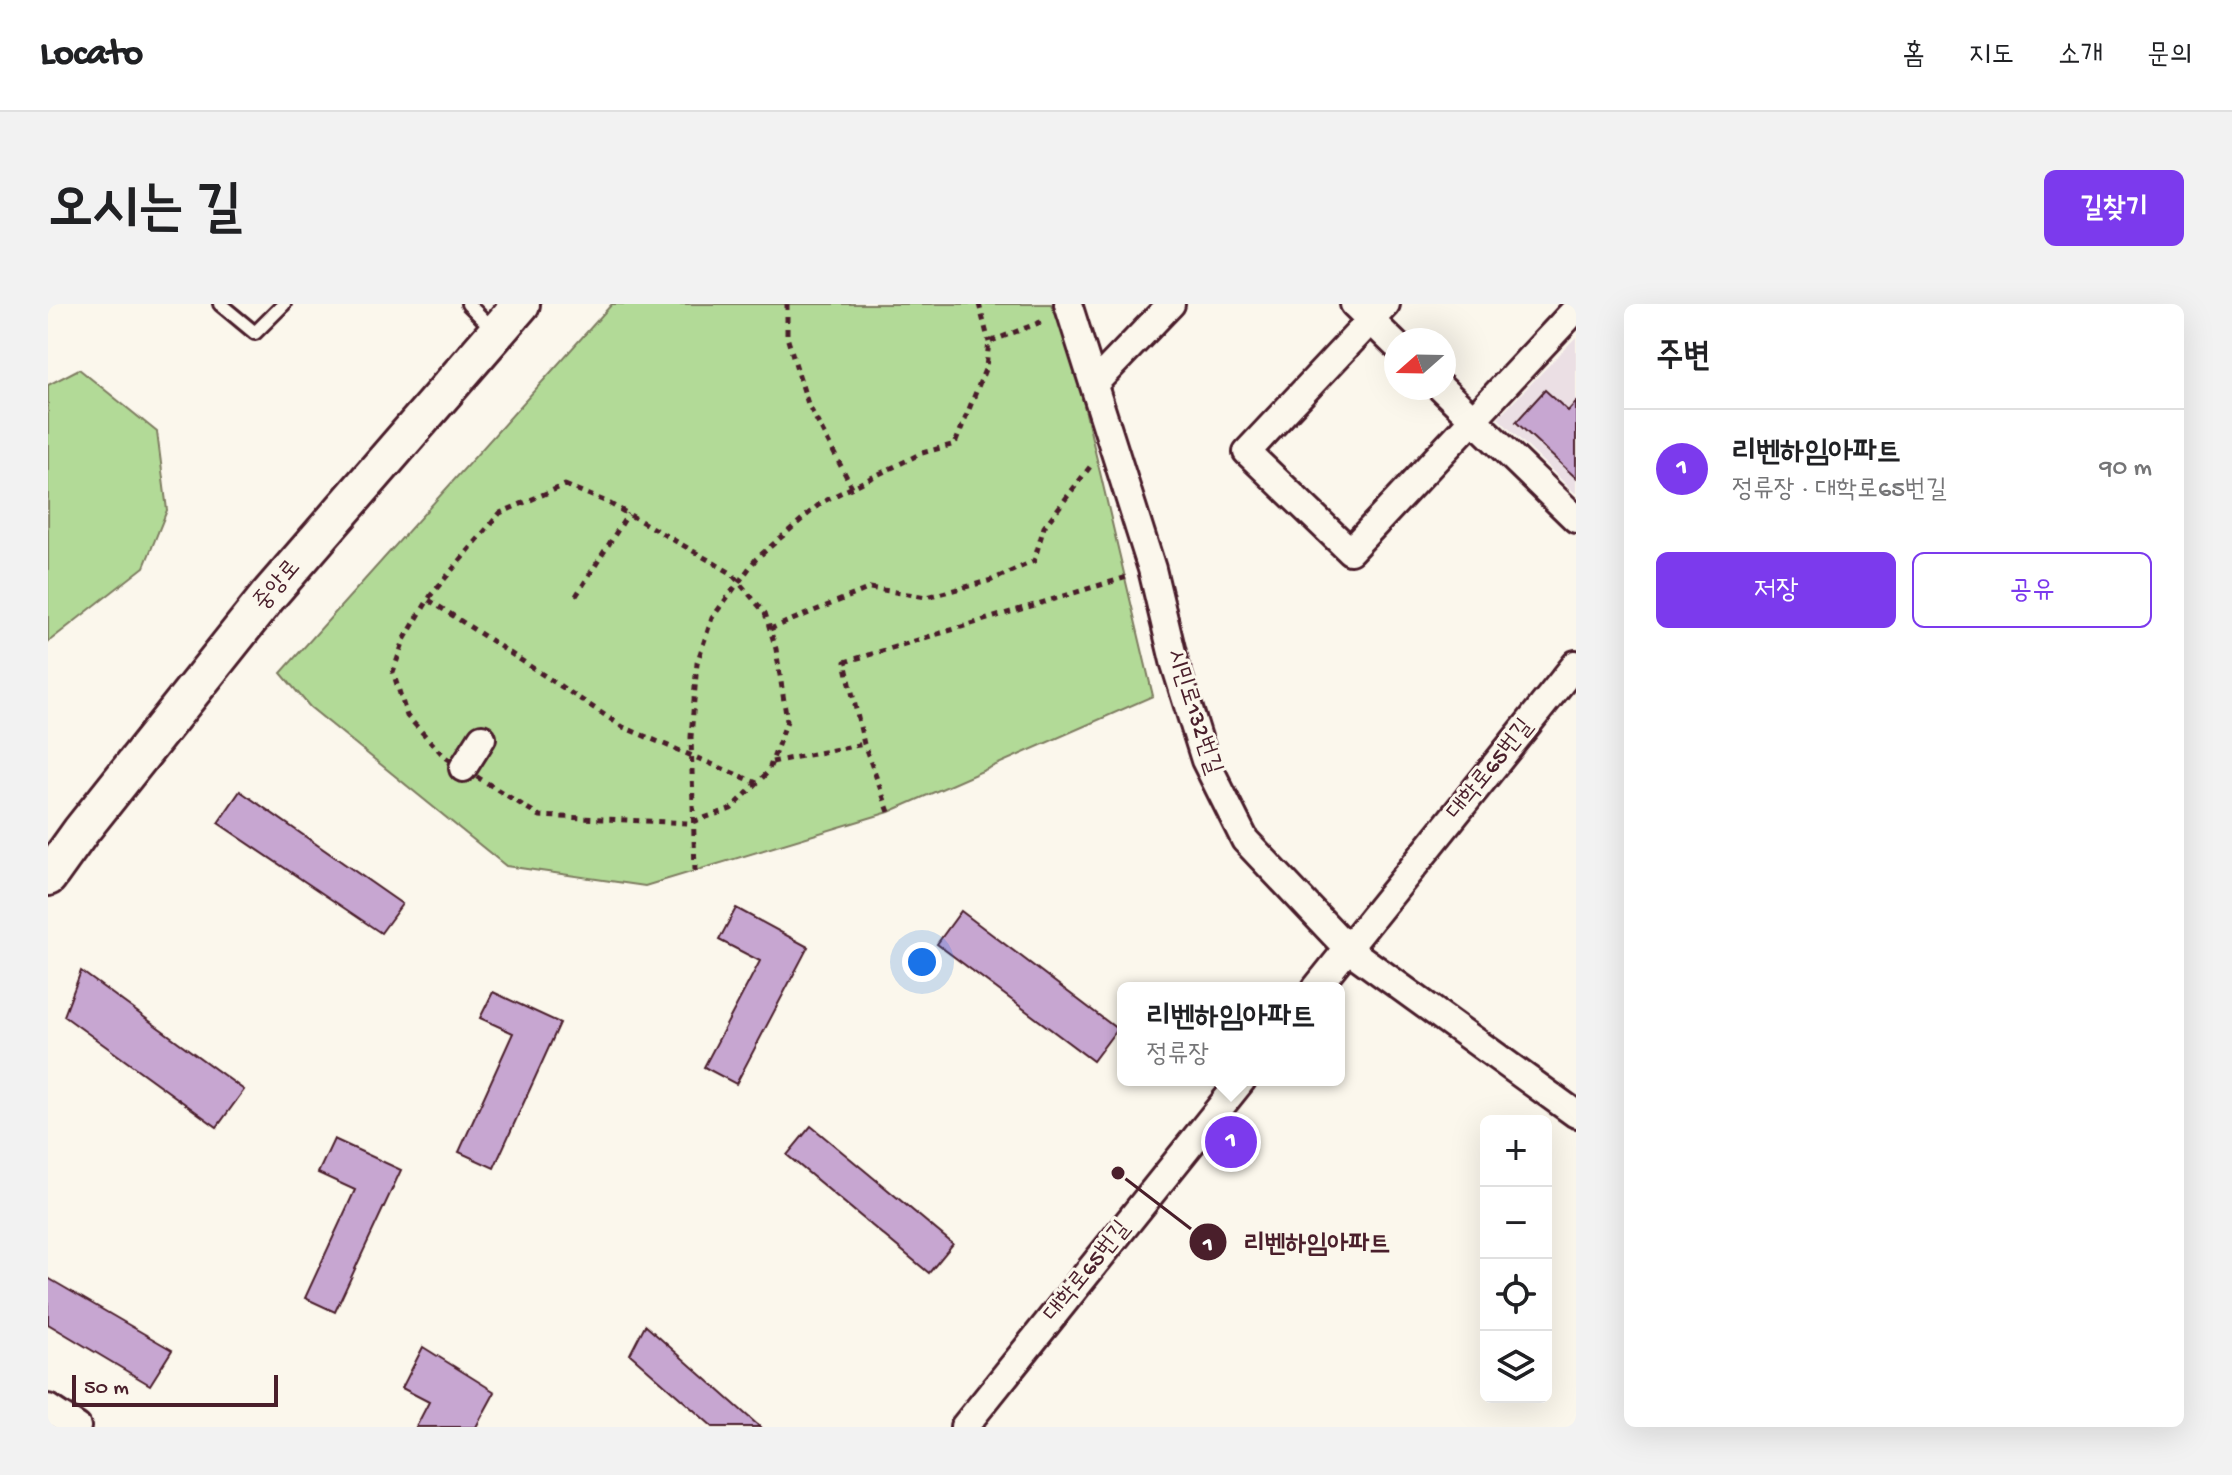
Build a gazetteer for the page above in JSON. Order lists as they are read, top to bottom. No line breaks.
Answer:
{"streets":{"street":["중앙로","시민로132번길","대학로65번길"]},"crossings":[["시민로132번길","대학로65번길"]],"places":["리벤하임아파트"],"scale_bar":"50 m","north":"left","page":{"header":"Locato","nav":["홈","지도","소개","문의"],"buttons":["길찾기",["저장","공유"]],"title":"오시는 길","heading":"주변","list":[{"mark":"1","name":"리벤하임아파트","note":"정류장 · 대학로65번길","value":"90 m"}],"popup":["리벤하임아파트","정류장"],"pins":"1","map_buttons":["+","−"],"scale":"50 m"}}
